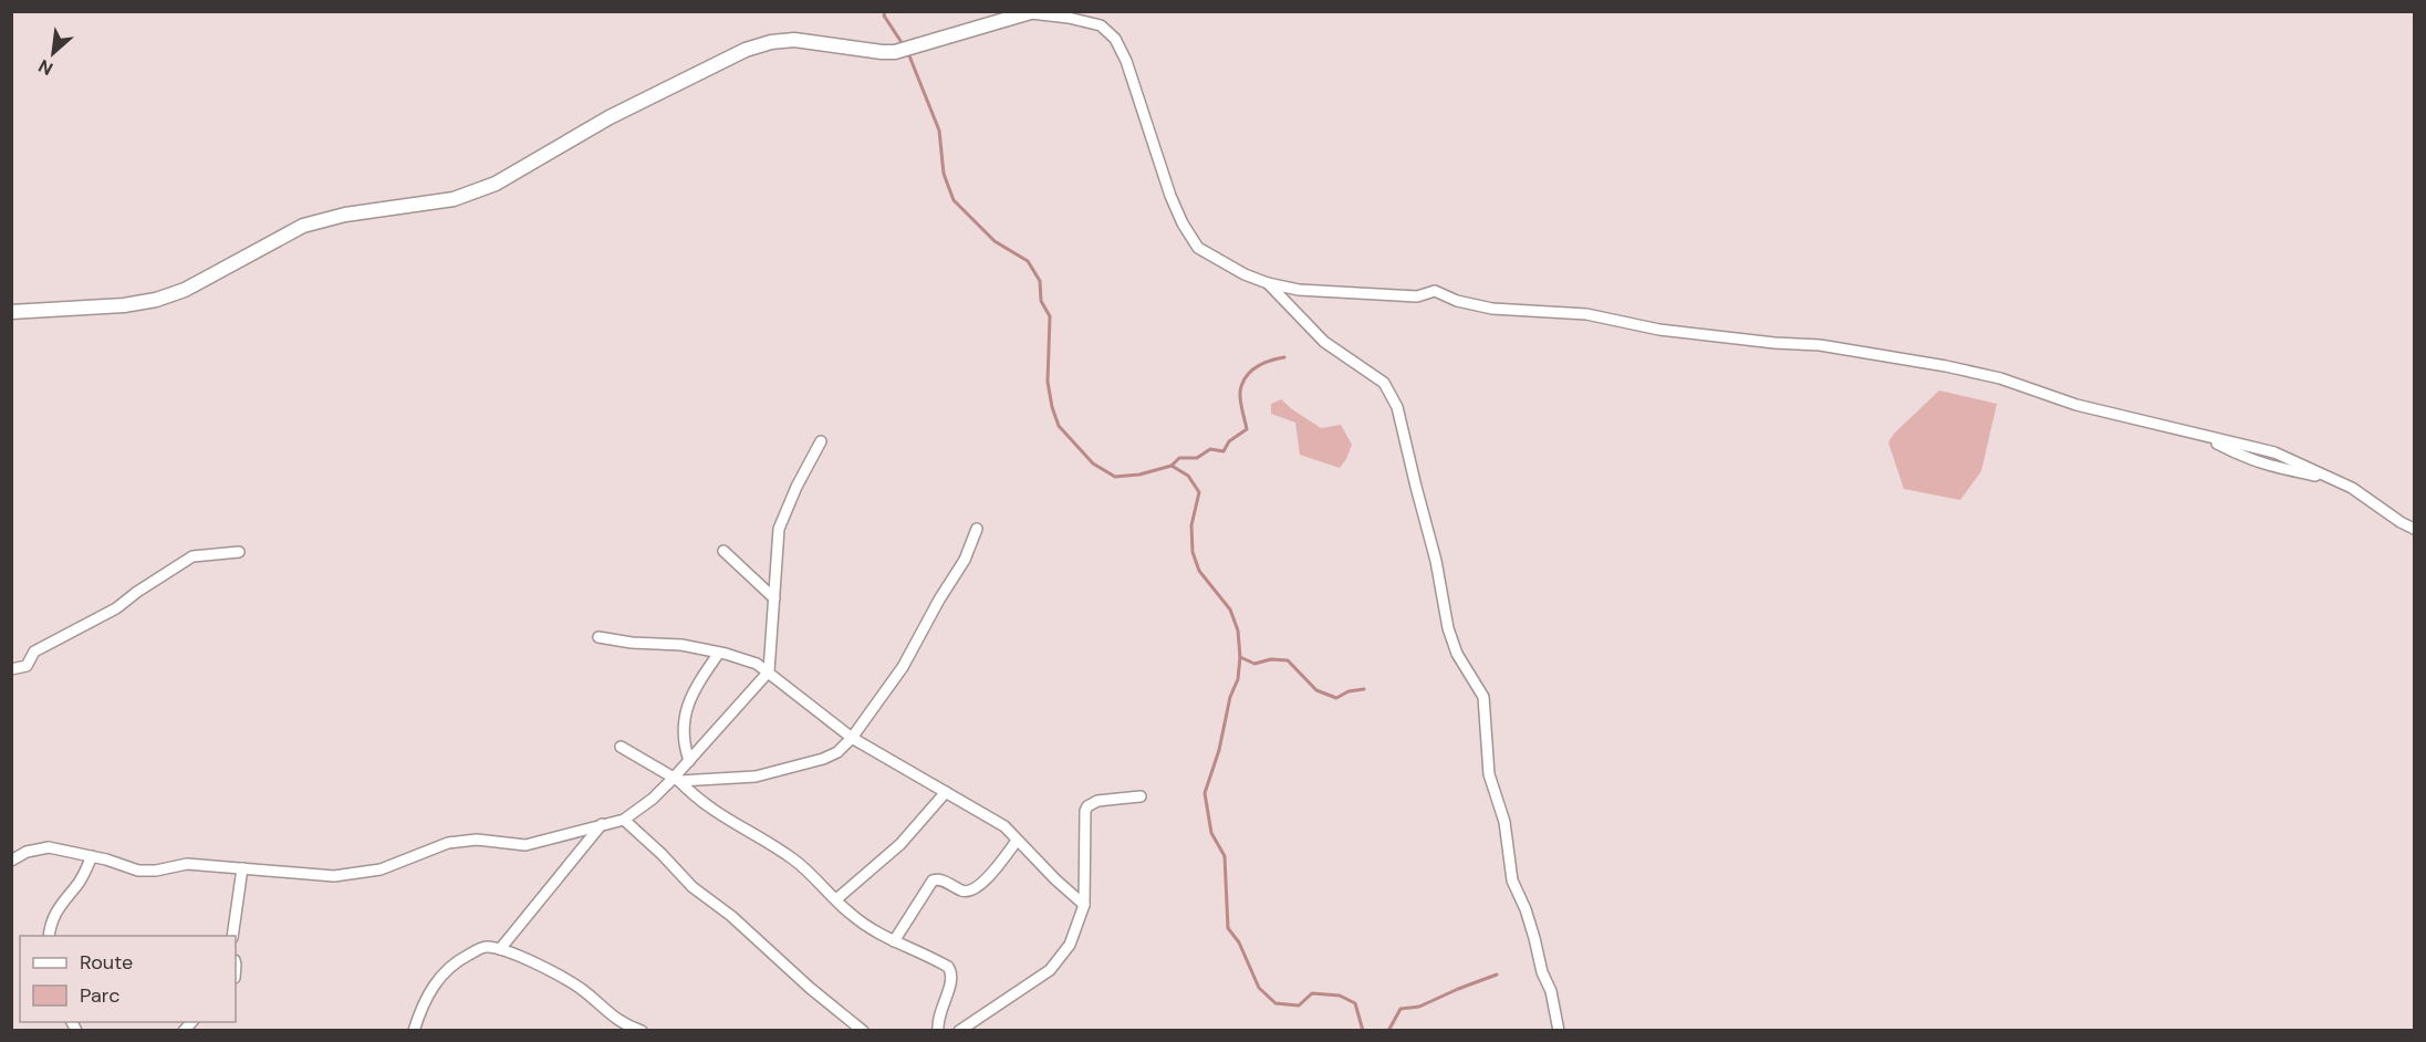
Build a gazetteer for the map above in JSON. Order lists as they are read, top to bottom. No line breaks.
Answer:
{"legend":["Route","Parc"],"north":"bottom left"}
